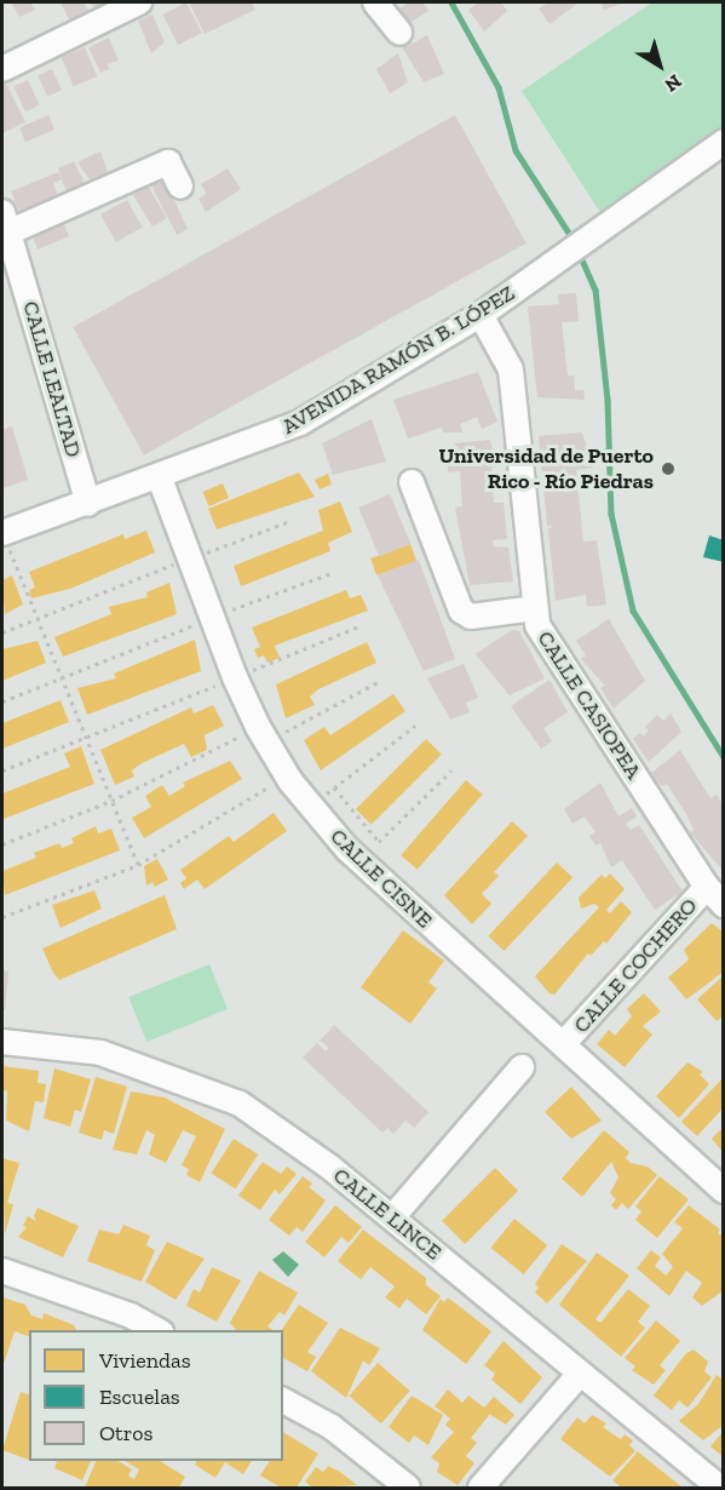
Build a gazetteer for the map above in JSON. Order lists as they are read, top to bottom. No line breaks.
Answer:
{"streets":{"street":["AVENIDA RAMÓN B. LÓPEZ","CALLE LEALTAD","CALLE CASIOPEA","CALLE CISNE","CALLE COCHERO","CALLE LINCE"]},"crossings":[["AVENIDA RAMÓN B. LÓPEZ","CALLE LEALTAD"],["AVENIDA RAMÓN B. LÓPEZ","CALLE CASIOPEA"],["AVENIDA RAMÓN B. LÓPEZ","CALLE CISNE"],["CALLE CASIOPEA","CALLE COCHERO"],["CALLE CISNE","CALLE COCHERO"]],"places":["Universidad de Puerto Rico - Río Piedras"],"legend":["Viviendas","Escuelas","Otros"],"north":"bottom right"}
